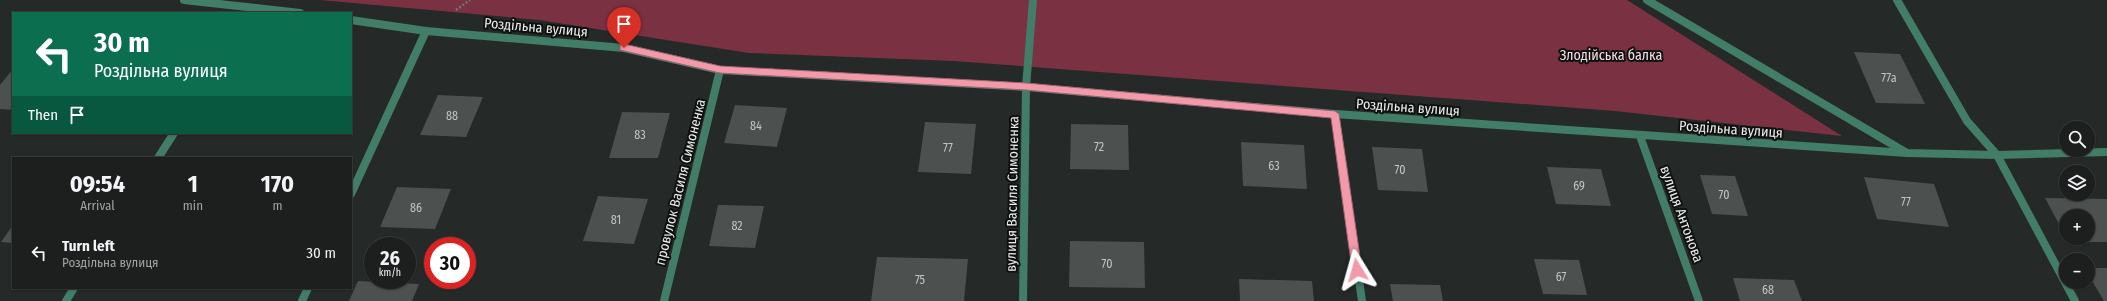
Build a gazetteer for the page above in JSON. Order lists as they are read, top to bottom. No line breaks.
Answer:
{"streets":{"street":["Роздільна вулиця","провулок Василя Симоненка","вулиця Василя Симоненка","вулиця Антонова"]},"crossings":[["Роздільна вулиця","провулок Василя Симоненка"],["Роздільна вулиця","вулиця Василя Симоненка"],["Роздільна вулиця","вулиця Антонова"]],"parks":["Злодійська балка"],"house_numbers":["77а","88","84","83","72","77","63","70","69","70","77","86","81","82","70","67","75","68"],"page":{"turn":["30 m","Роздільна вулиця"],"then":"Then","map_buttons":["+","−"],"eta":["09:54","Arrival","1","min","170","m"],"list":[{"name":"Turn left","note":"Роздільна вулиця","value":"30 m"}],"speed":"26 km/h","limit":"30"}}
